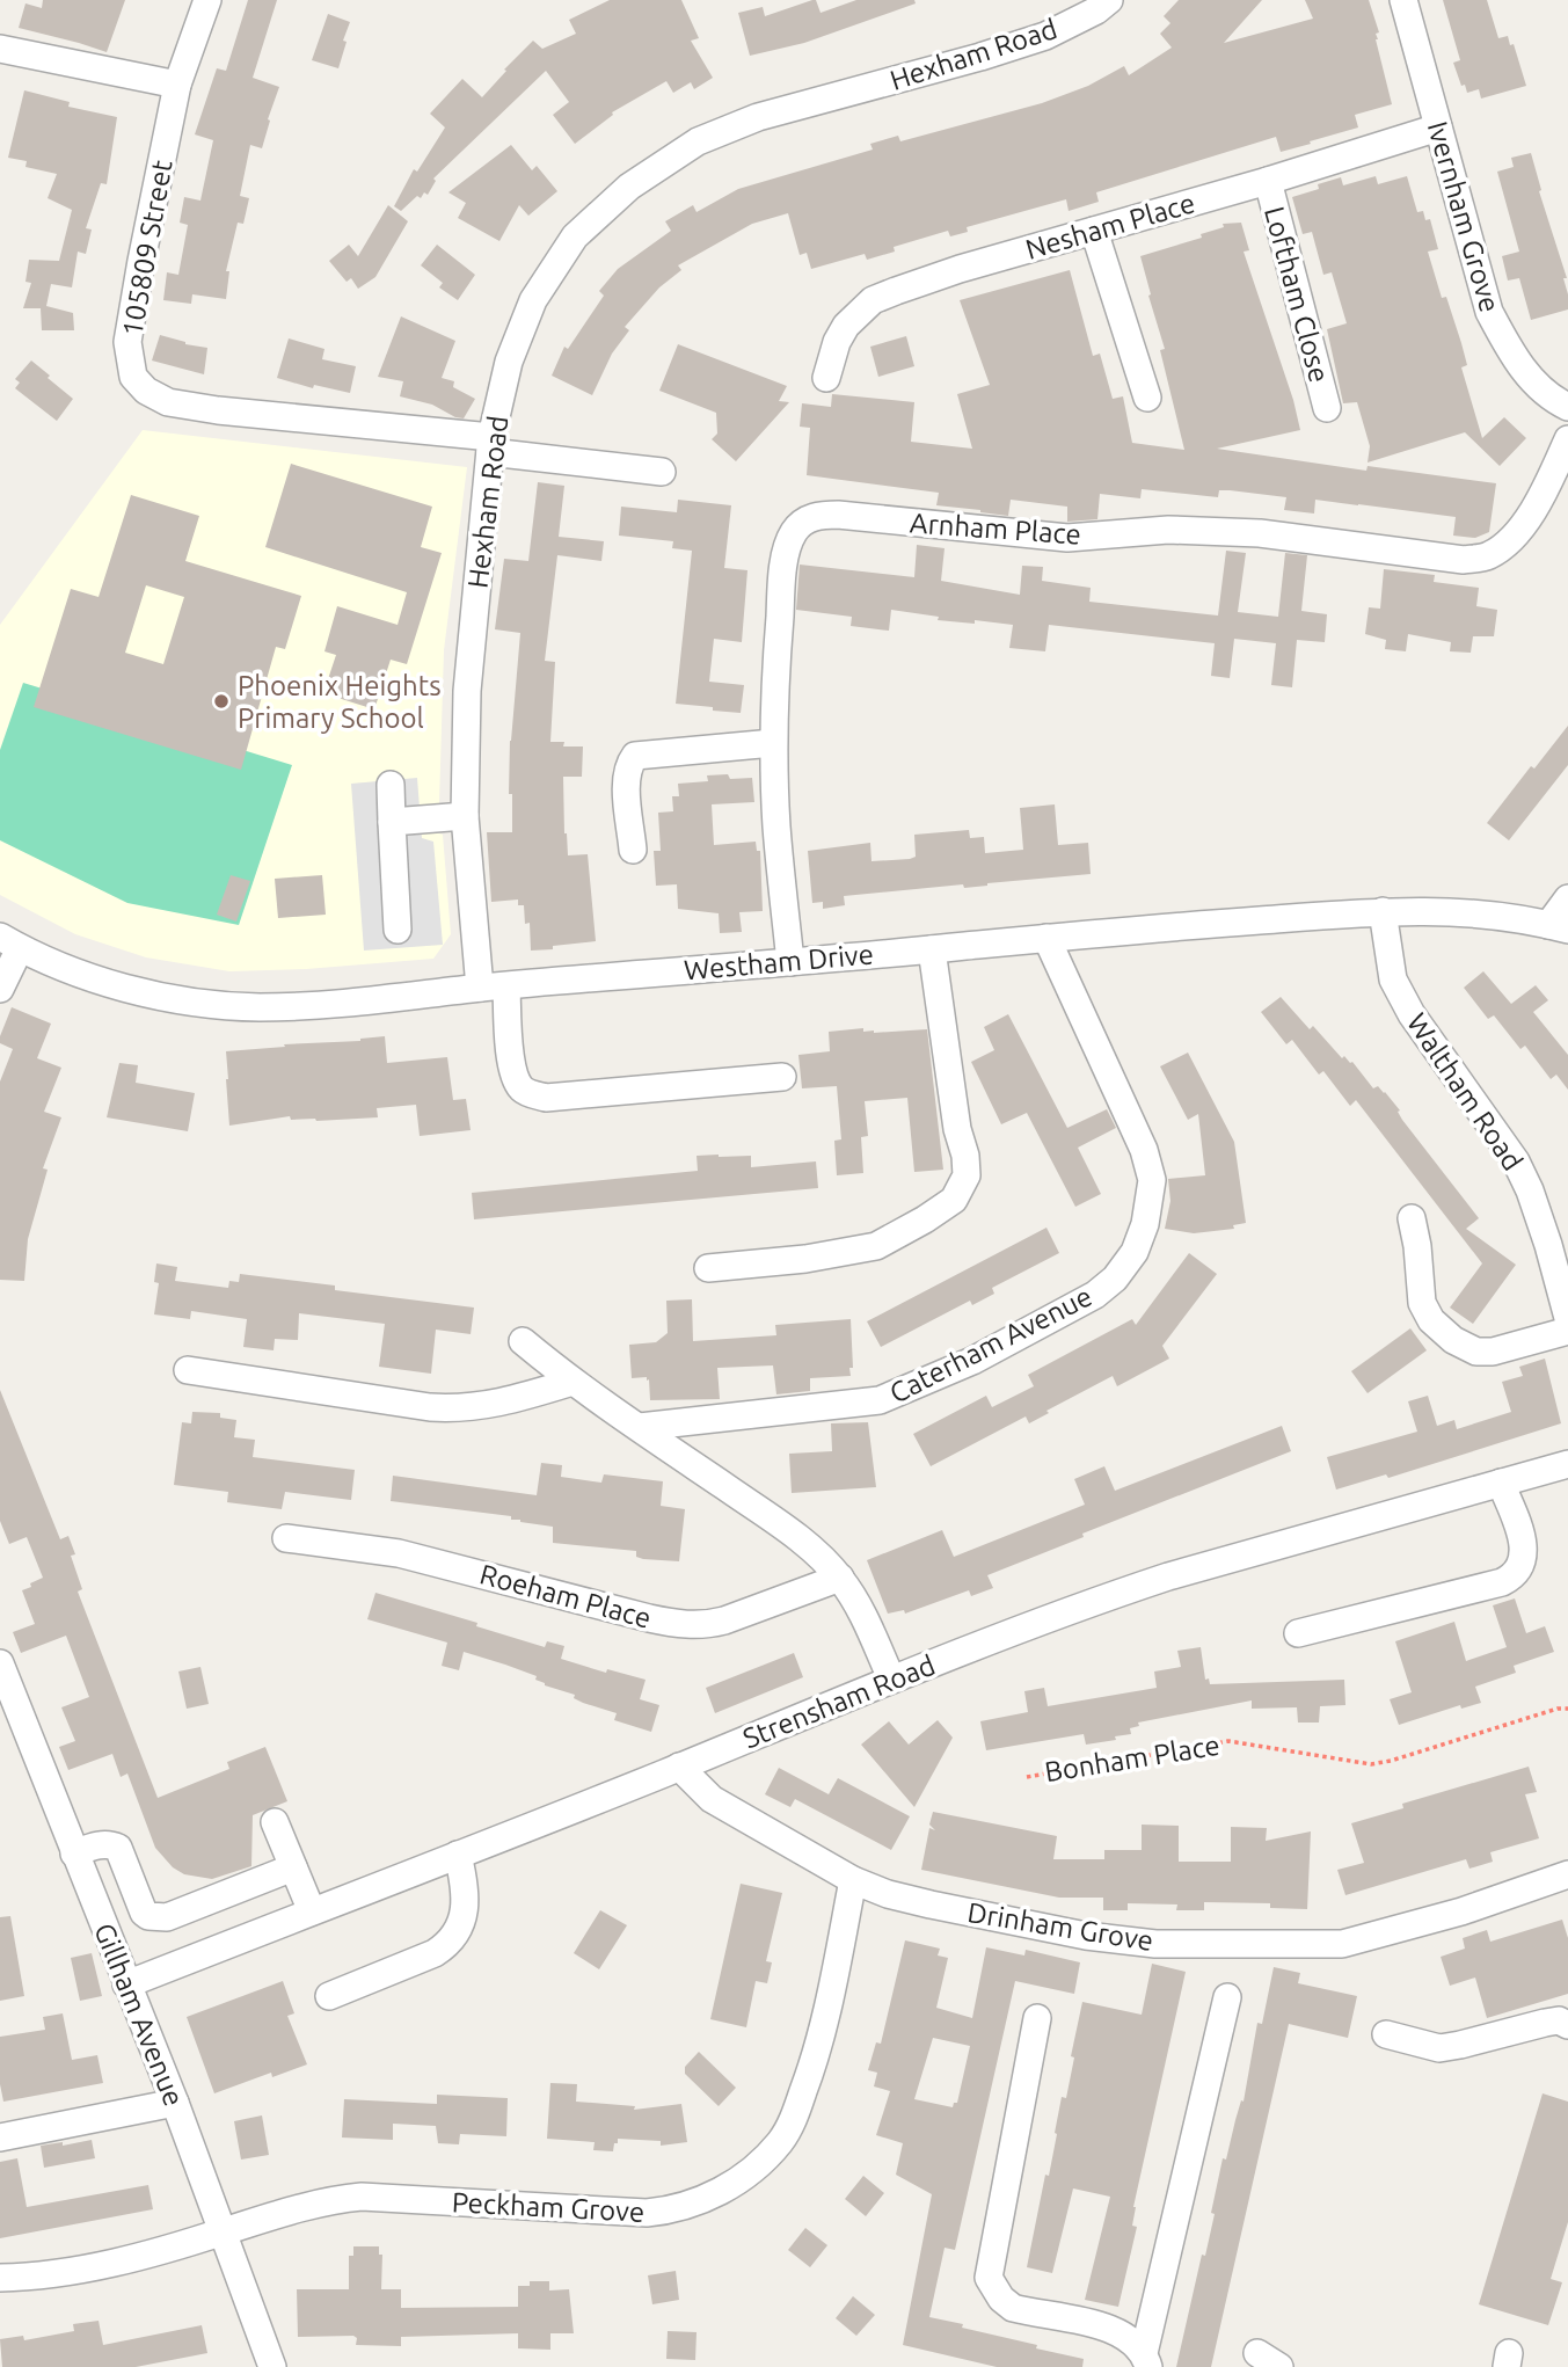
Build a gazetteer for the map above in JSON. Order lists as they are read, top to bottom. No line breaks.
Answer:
{"streets":{"street":["Hexham Road","Ivernham Grove","Nesham Place","105809 Street","Loftham Close","Arnham Place","Westham Drive","Waltham Road","Caterham Avenue","Roeham Place","Strensham Road","Drinham Grove","Gillham Avenue","Peckham Grove"],"path":["Bonham Place"]},"crossings":[["Hexham Road","105809 Street"],["Hexham Road","Westham Drive"],["Ivernham Grove","Nesham Place"],["Nesham Place","Loftham Close"],["Arnham Place","Westham Drive"],["Westham Drive","Waltham Road"],["Westham Drive","Caterham Avenue"],["Strensham Road","Drinham Grove"],["Strensham Road","Gillham Avenue"],["Drinham Grove","Peckham Grove"],["Gillham Avenue","Peckham Grove"]],"places":["Phoenix Heights Primary School"]}
